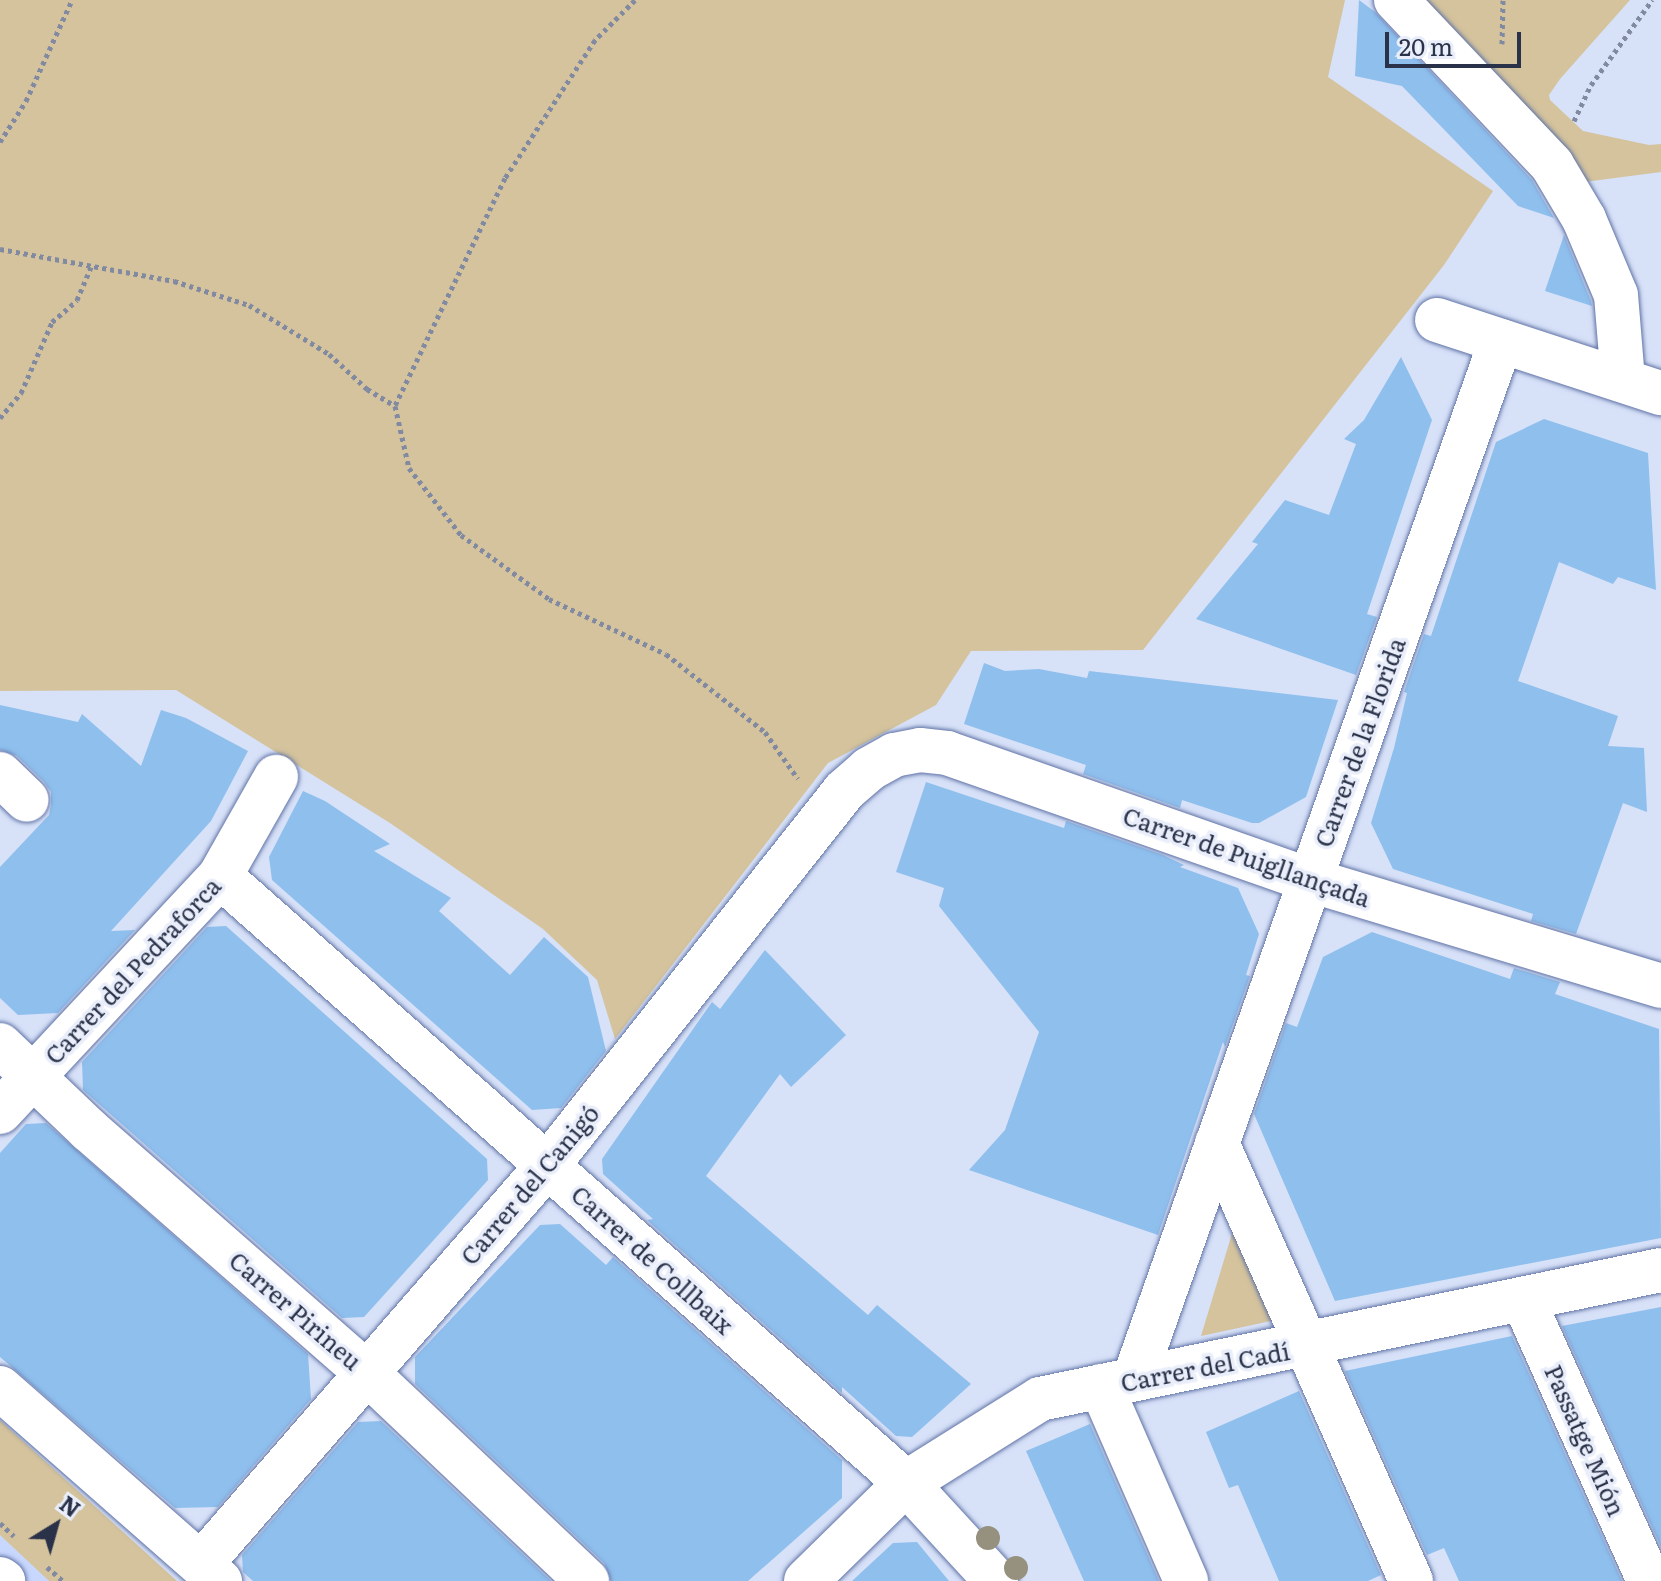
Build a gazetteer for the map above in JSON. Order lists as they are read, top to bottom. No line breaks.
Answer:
{"streets":{"street":["Carrer de la Florida","Carrer de Puigllançada","Carrer del Pedraforca","Carrer del Canigó","Carrer de Collbaix","Carrer Pirineu","Carrer del Cadí","Passatge Mión"]},"crossings":[["Carrer de la Florida","Carrer de Puigllançada"],["Carrer de la Florida","Carrer del Cadí"],["Carrer de Puigllançada","Carrer del Canigó"],["Carrer del Pedraforca","Carrer de Collbaix"],["Carrer del Pedraforca","Carrer Pirineu"],["Carrer del Canigó","Carrer de Collbaix"],["Carrer del Canigó","Carrer Pirineu"],["Carrer de Collbaix","Carrer del Cadí"],["Carrer del Cadí","Passatge Mión"]],"scale_bar":"20 m","north":"top right"}
